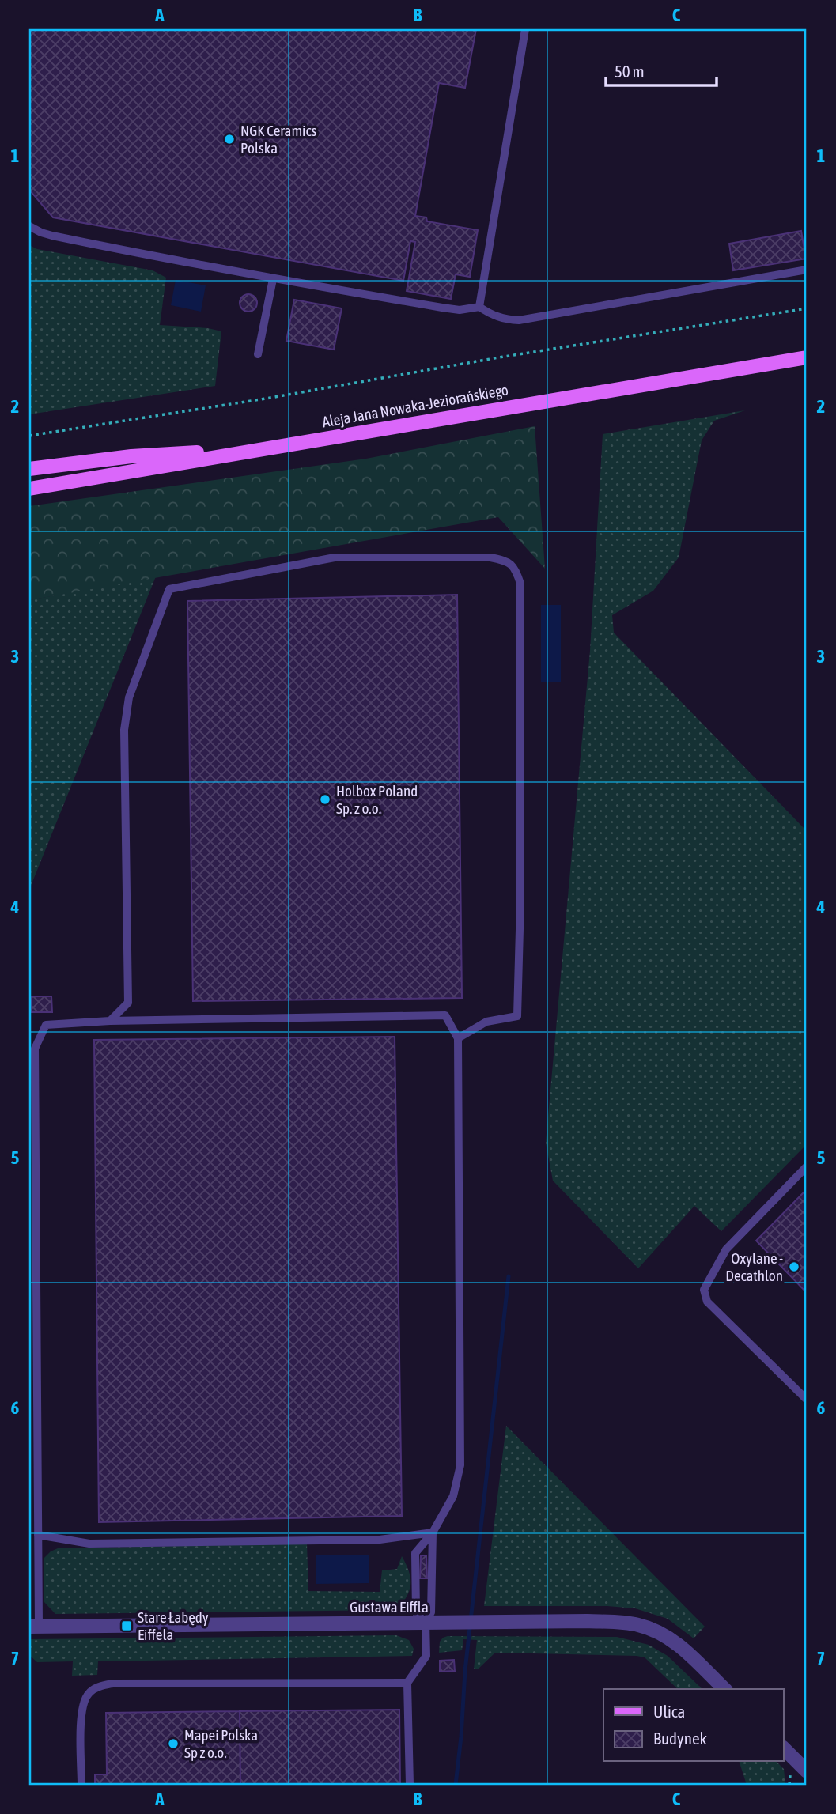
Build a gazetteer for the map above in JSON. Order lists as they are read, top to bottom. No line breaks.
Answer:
{"streets":{"main road":["Aleja Jana Nowaka-Jeziorańskiego"],"street":["Gustawa Eiffla"]},"places":{"other":["NGK Ceramics Polska","Holbox Poland Sp. z o.o.","Oxylane - Decathlon","Mapei Polska Sp z o.o."],"transit":["Stare Łabędy Eiffela"]},"legend":["Ulica","Budynek"],"scale_bar":"50 m","grid":{"columns":["A","B","C"],"rows":["1","2","3","4","5","6","7"]}}
